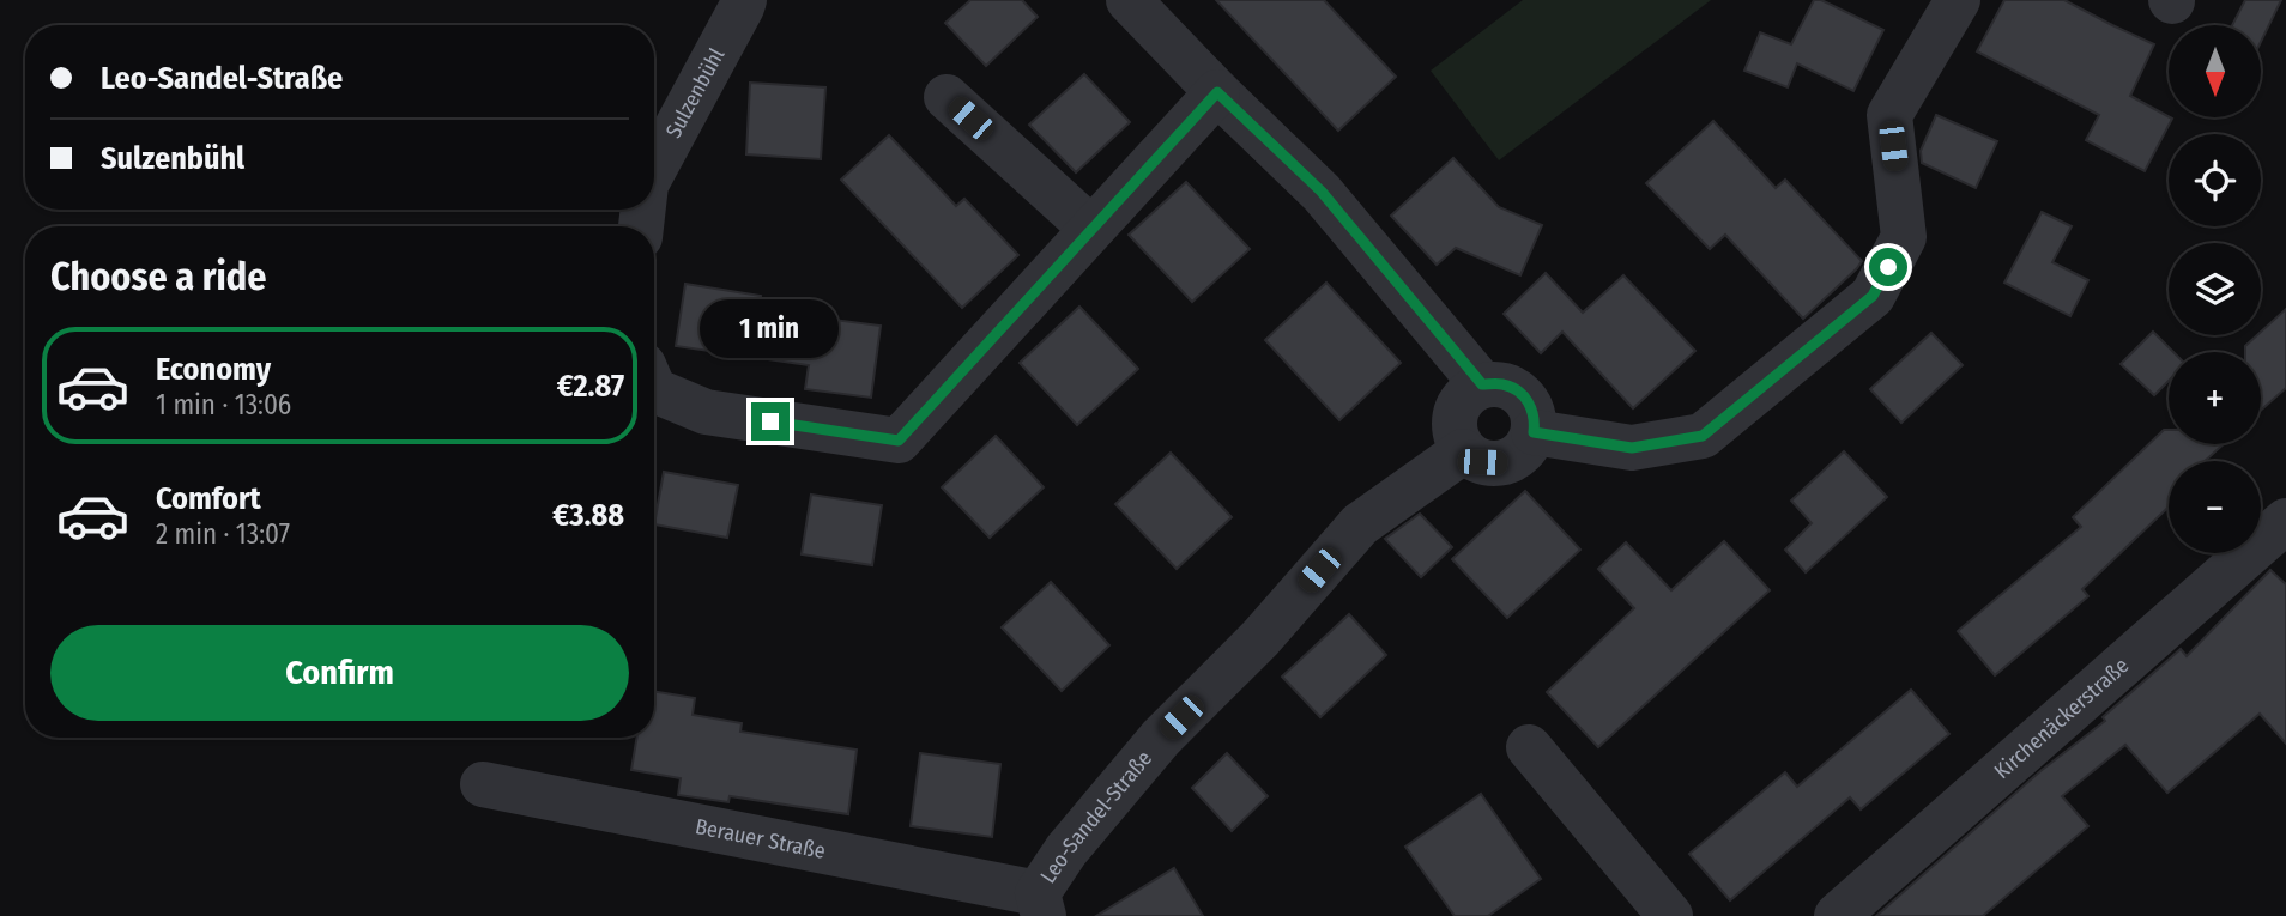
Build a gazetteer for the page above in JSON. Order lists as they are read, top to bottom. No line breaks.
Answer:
{"streets":{"street":["Sulzenbühl","Kirchenäckerstraße","Leo-Sandel-Straße","Berauer Straße"]},"crossings":[["Leo-Sandel-Straße","Berauer Straße"]],"north":"bottom","page":{"map_buttons":["+","−"],"banner":["Leo-Sandel-Straße","Sulzenbühl"],"heading":"Choose a ride","bubble":"1 min","list":[{"name":"Economy","note":"1 min · 13:06","value":"€2.87"},{"name":"Comfort","note":"2 min · 13:07","value":"€3.88"}],"buttons":"Confirm"}}
